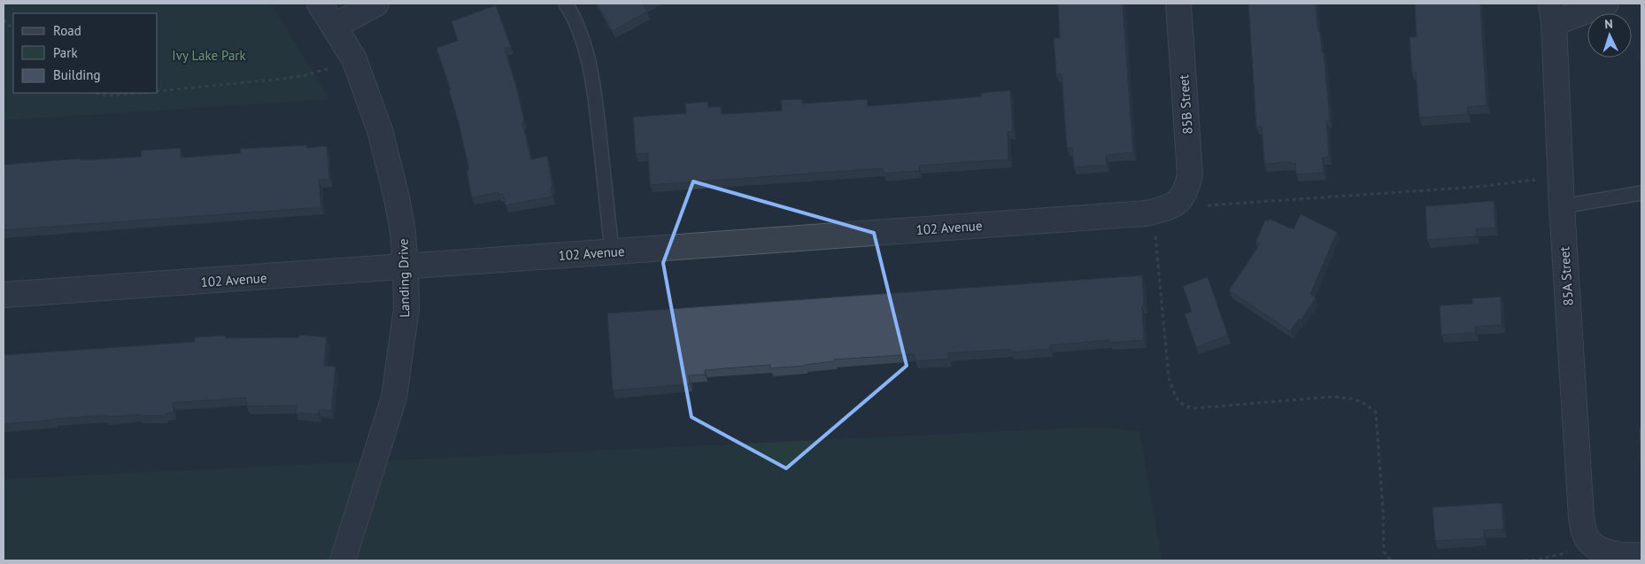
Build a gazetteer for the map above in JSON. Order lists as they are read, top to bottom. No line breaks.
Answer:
{"streets":{"street":["85B Street","102 Avenue","85A Street","Landing Drive"]},"crossings":[["85B Street","102 Avenue"],["102 Avenue","Landing Drive"]],"parks":["Ivy Lake Park"],"legend":["Road","Park","Building"],"north":"top"}
